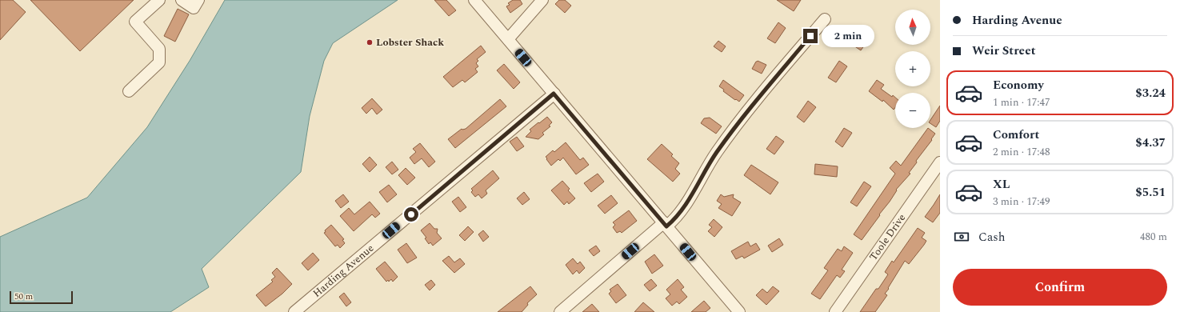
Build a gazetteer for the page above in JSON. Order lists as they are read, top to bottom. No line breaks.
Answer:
{"streets":{"street":["Toole Drive","Harding Avenue"]},"places":["Lobster Shack"],"scale_bar":"50 m","north":"top","page":{"banner":["Harding Avenue","Weir Street"],"map_buttons":["+","−"],"bubble":"2 min","list":[{"name":"Economy","note":"1 min · 17:47","value":"$3.24"},{"name":"Comfort","note":"2 min · 17:48","value":"$4.37"},{"name":"XL","note":"3 min · 17:49","value":"$5.51"}],"pay":["Cash","480 m"],"buttons":"Confirm","scale":"50 m"}}
